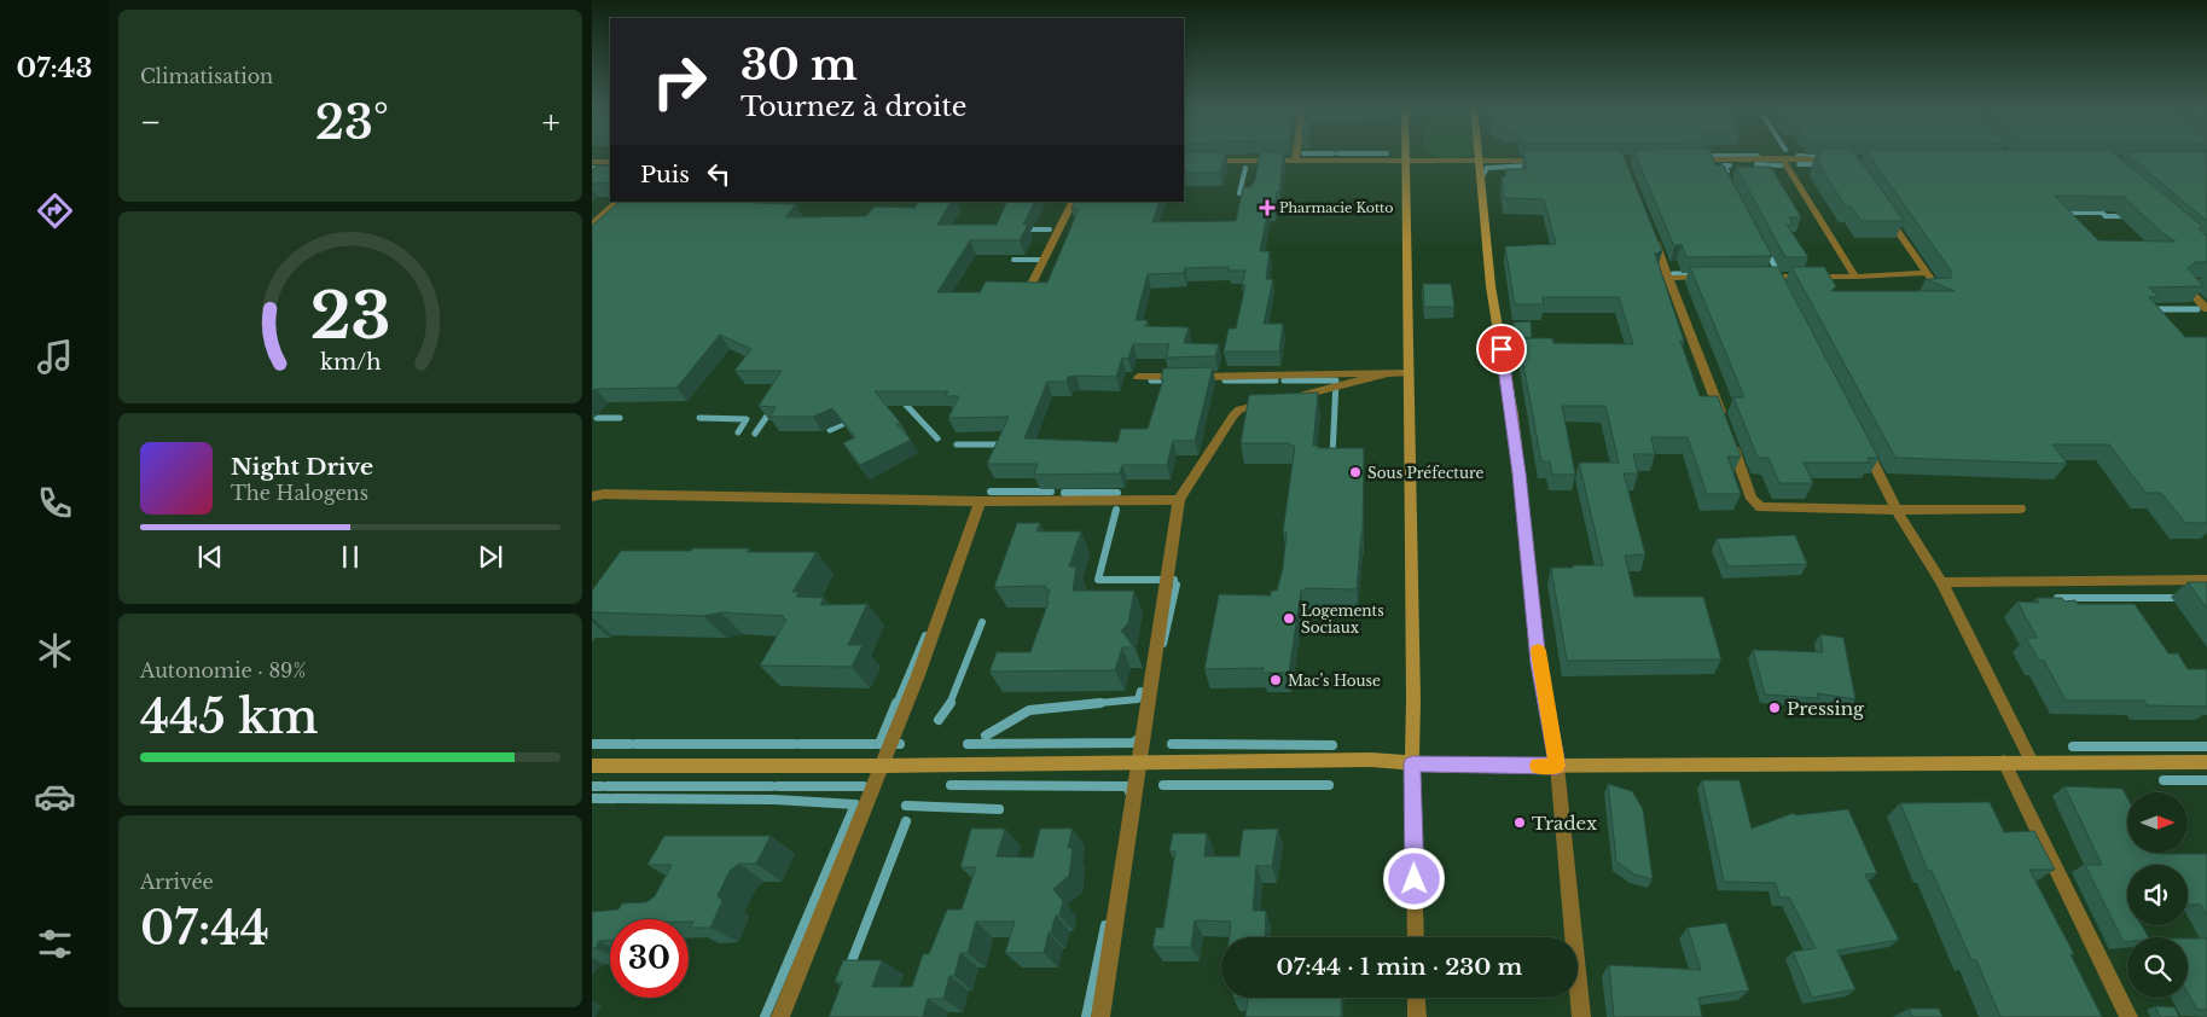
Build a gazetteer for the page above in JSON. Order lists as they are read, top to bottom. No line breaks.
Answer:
{"places":{"health":["Pharmacie Kotto"],"other":["Sous Préfecture","Logements Sociaux","Mac’s House","Pressing","Tradex"]},"north":"right","page":{"tabs":"07:43","tile":["Climatisation",["Autonomie · 89%","445 km"],["Arrivée","07:44"]],"turn":["30 m","Tournez à droite"],"heat":["−","23°","+"],"then":"Puis","song":["Night Drive","The Halogens"],"limit":"30","trip":"07:44 · 1 min · 230 m","gauge":["23","km/h"]}}
